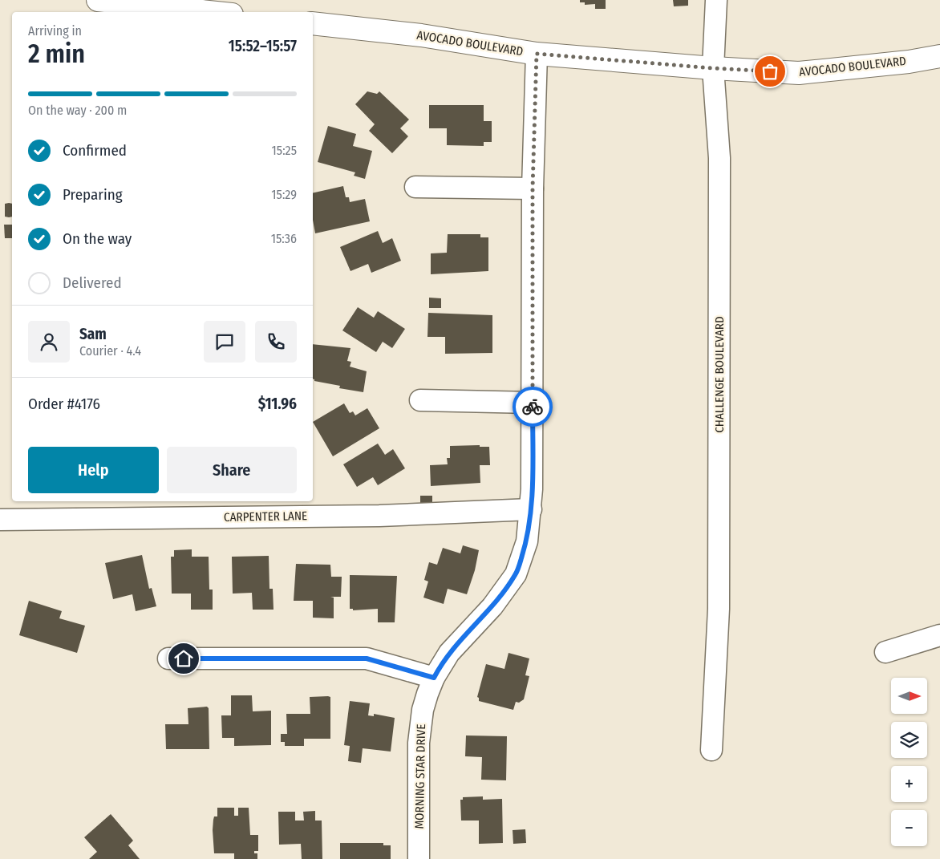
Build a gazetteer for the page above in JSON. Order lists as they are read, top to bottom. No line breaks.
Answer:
{"streets":{"main road":["AVOCADO BOULEVARD"],"street":["CHALLENGE BOULEVARD","CARPENTER LANE","MORNING STAR DRIVE"]},"crossings":[["AVOCADO BOULEVARD","CHALLENGE BOULEVARD"],["AVOCADO BOULEVARD","MORNING STAR DRIVE"],["CARPENTER LANE","MORNING STAR DRIVE"]],"north":"right","page":{"heading":["2 min","Arriving in","15:52–15:57"],"panel":["Sam","Courier · 4.4","Order #4176","$11.96"],"bar":"On the way · 200 m","list":[["Confirmed","15:25"],["Preparing","15:29"],["On the way","15:36"],"Delivered"],"buttons":["Help","Share"],"map_buttons":["+","−"]}}
